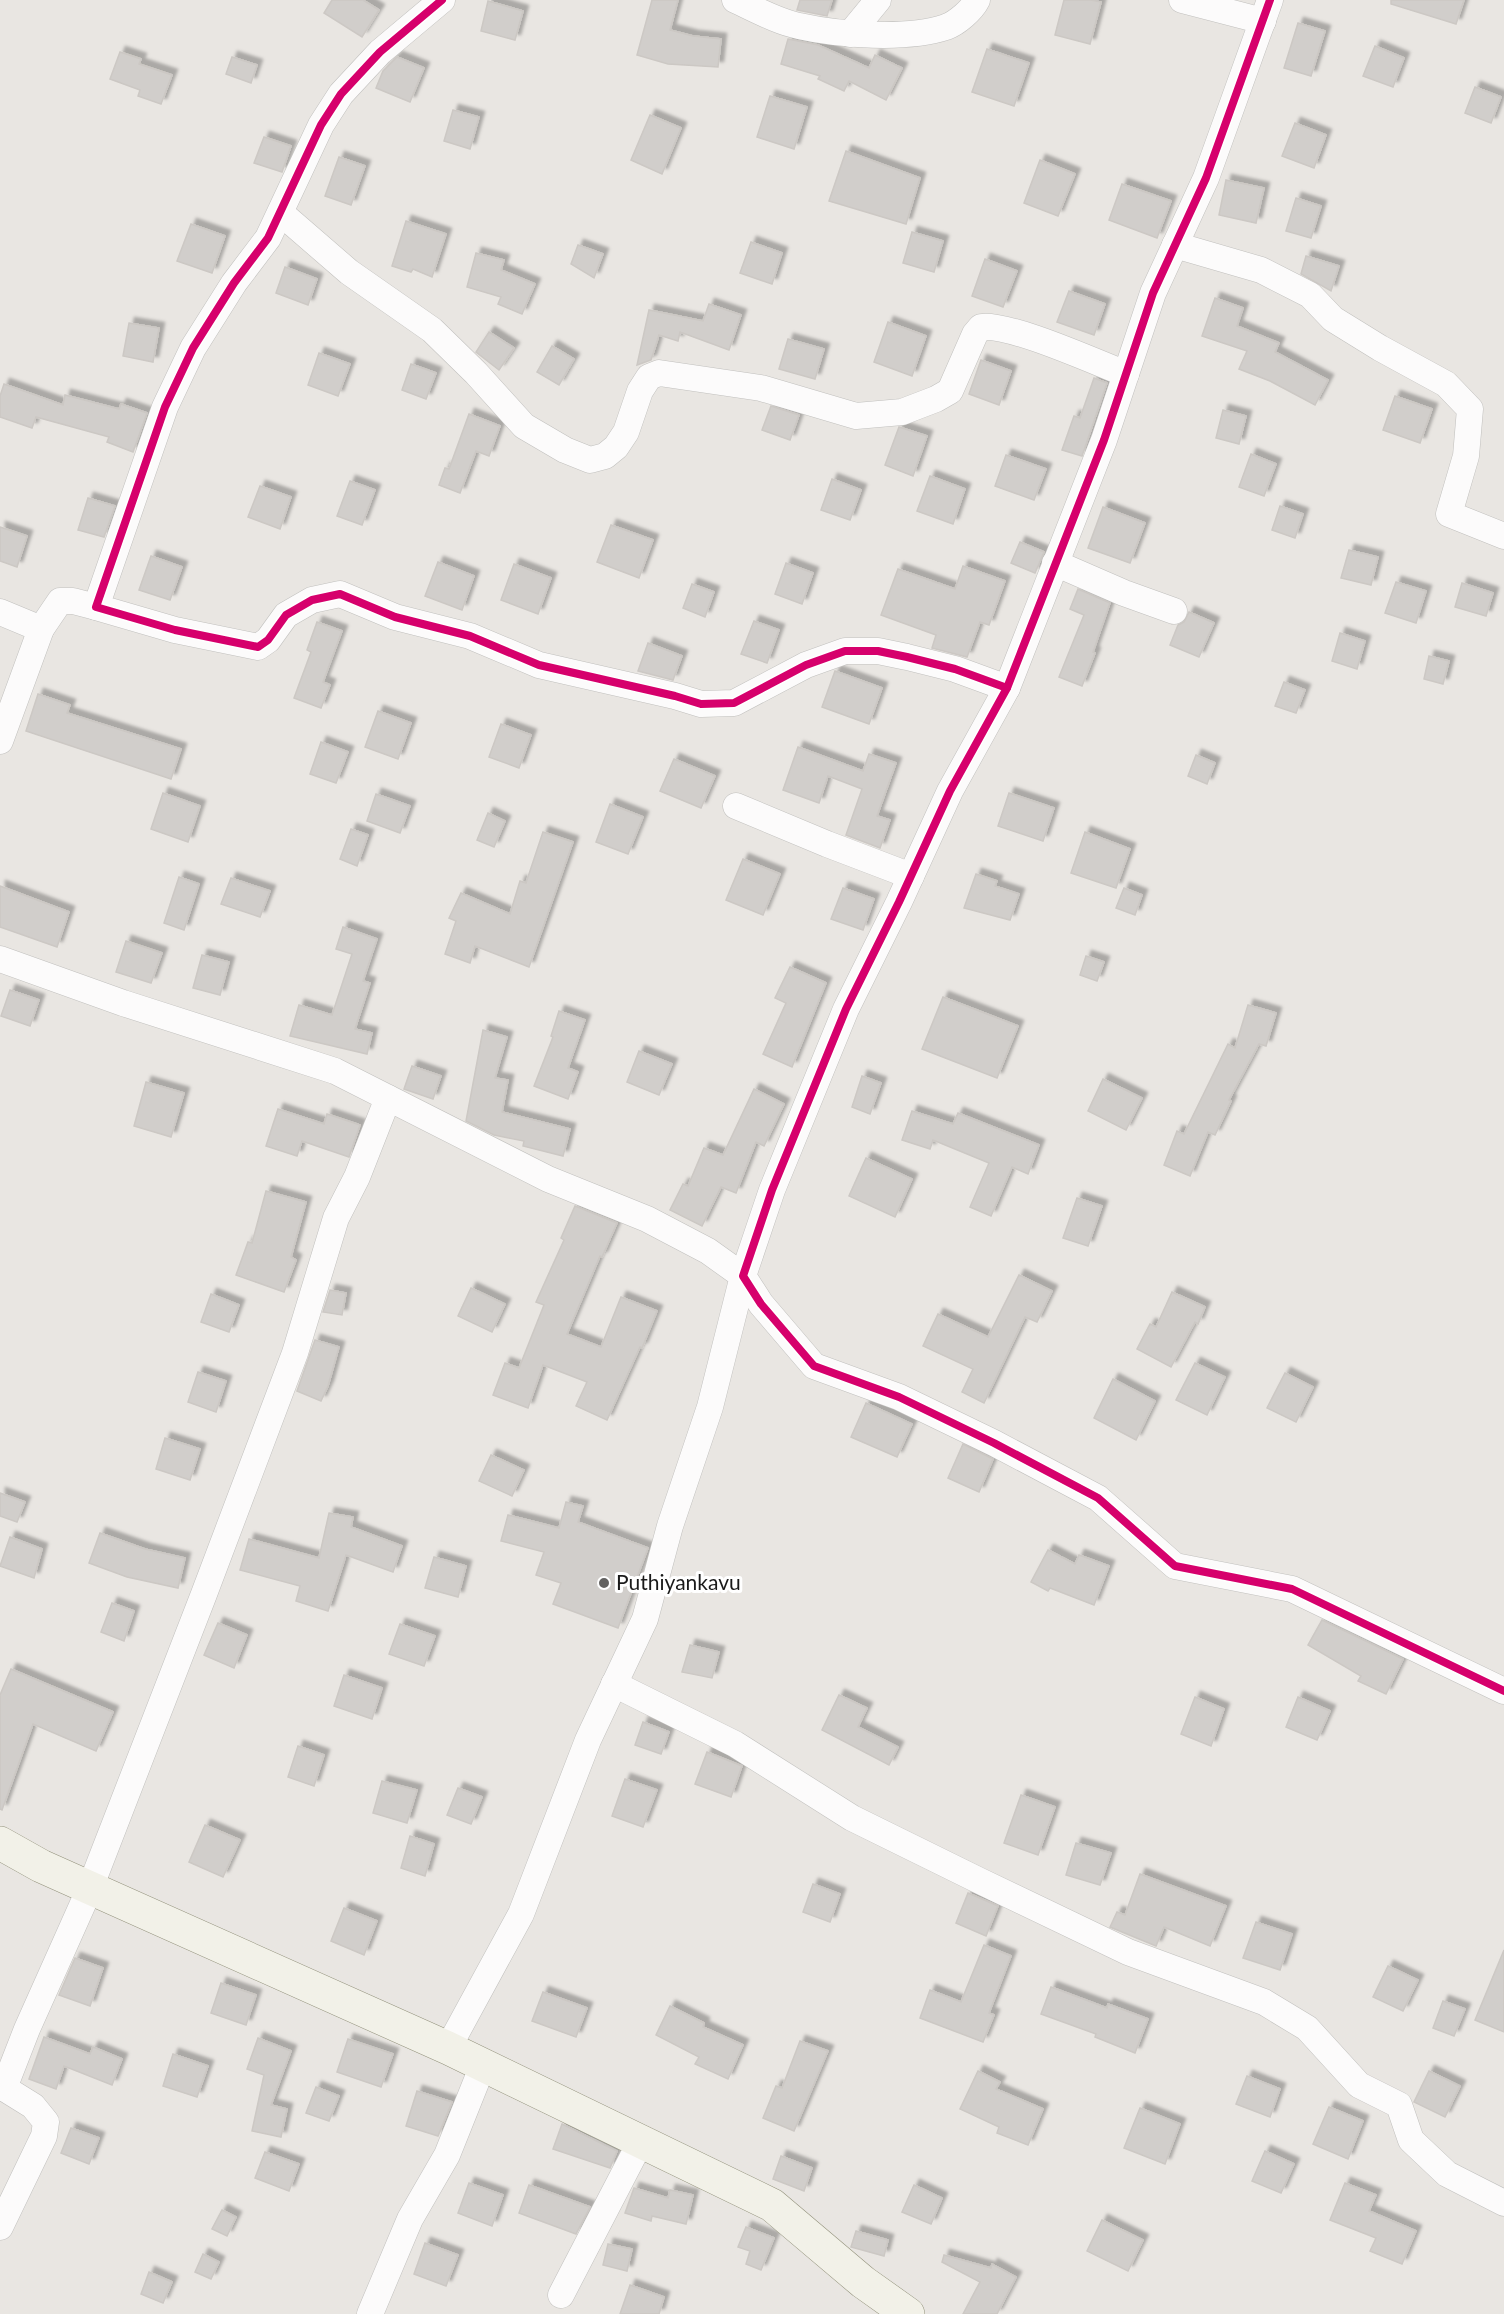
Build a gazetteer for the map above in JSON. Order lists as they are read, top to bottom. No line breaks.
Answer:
{"places":["Puthiyankavu"]}
